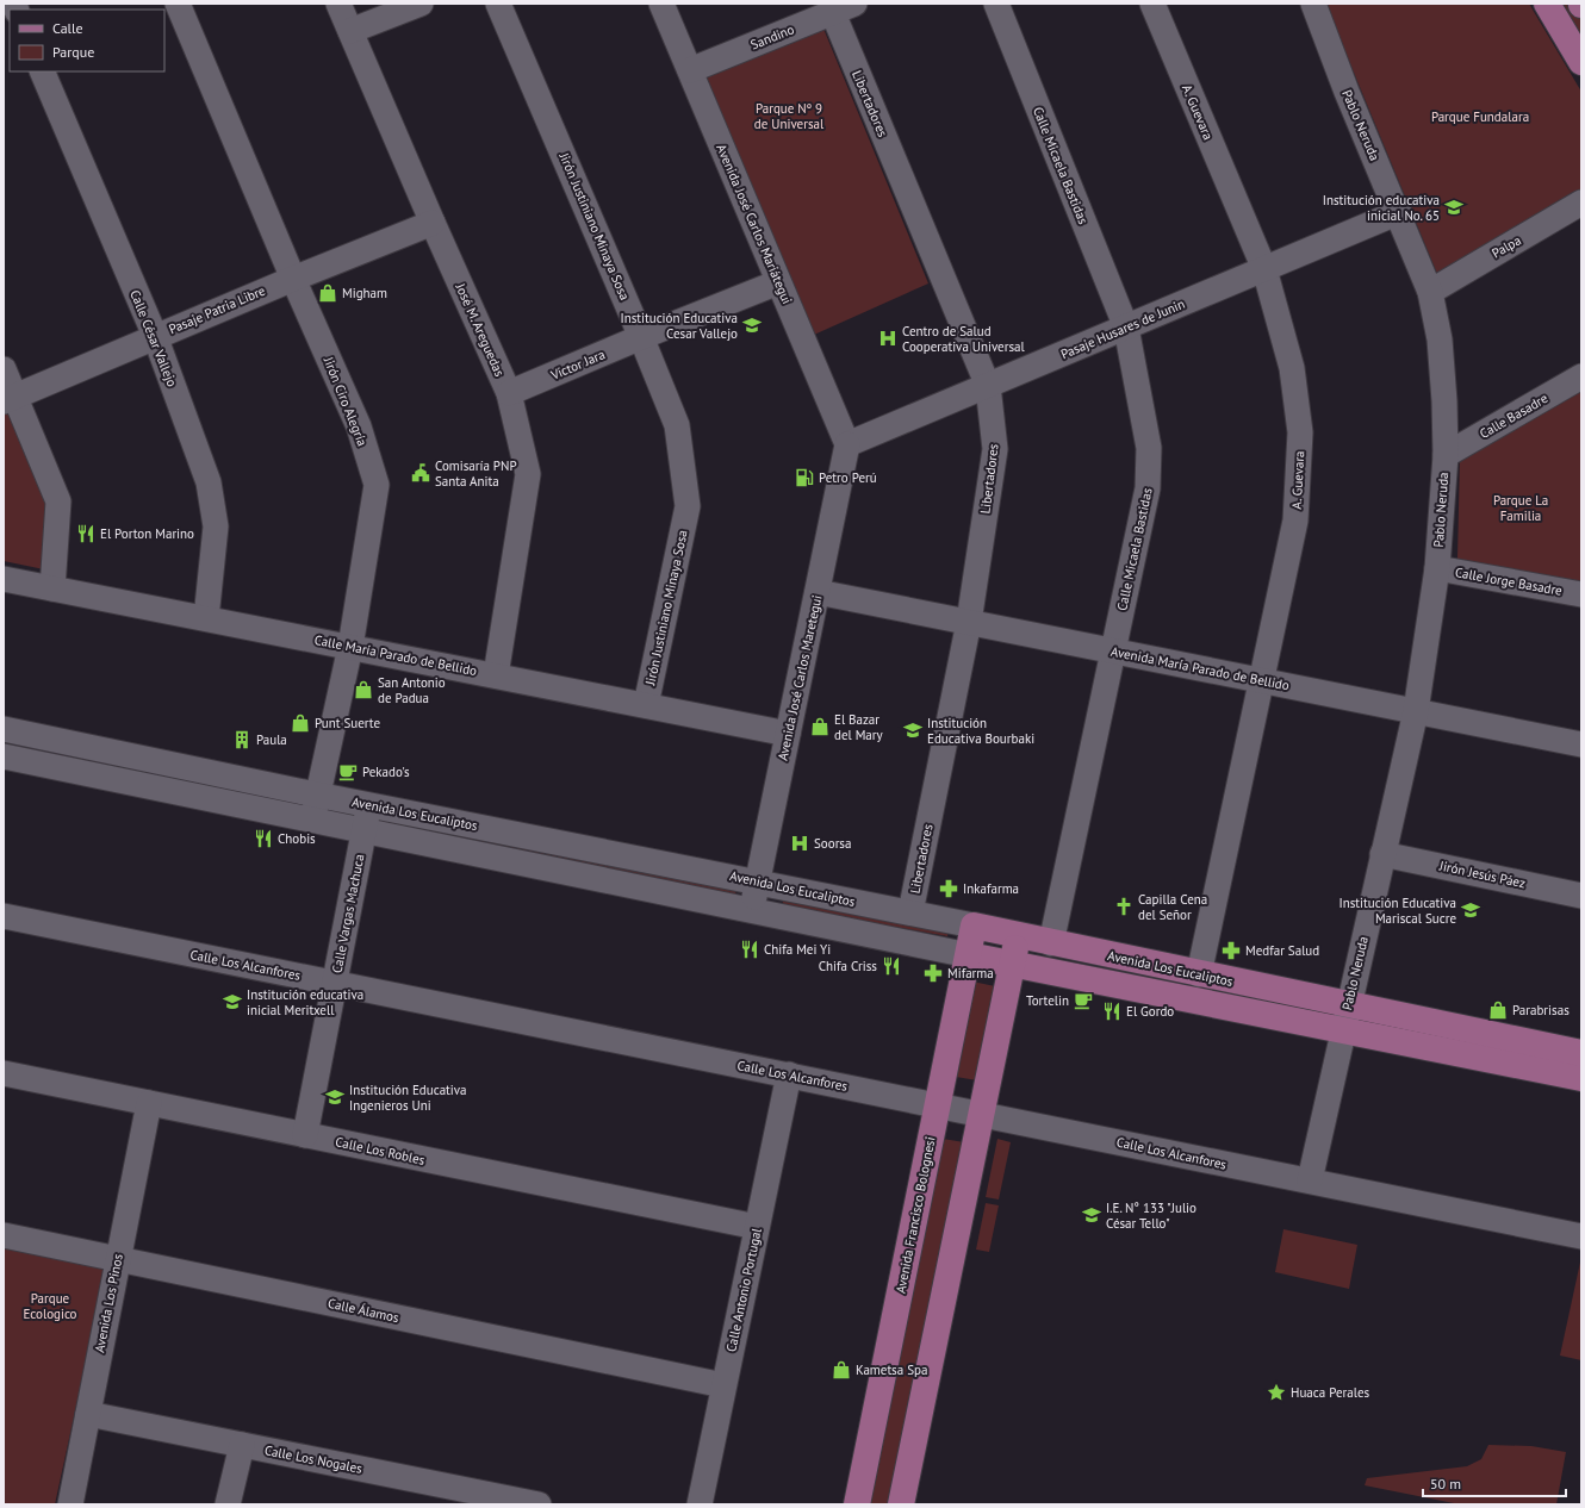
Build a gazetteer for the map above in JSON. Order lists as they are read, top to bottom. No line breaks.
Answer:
{"streets":{"main road":["Avenida Los Eucaliptos","Avenida Francisco Bolognesi"],"street":["Sandino","Libertadores","A. Guevara","Pablo Neruda","Calle Micaela Bastidas","Avenida José Carlos Mariátegui","Jirón Justiniano Minaya Sosa","Palpa","Pasaje Patria Libre","Pasaje Husares de Junin","José M. Areguedas","Calle César Vallejo","Víctor Jara","Jirón Ciro Alegría","Calle Basadre","Calle Jorge Basadre","Calle María Parado de Bellido","Avenida María Parado de Bellido","Avenida José Carlos Maretegui","Jirón Jesús Páez","Calle Vargas Machuca","Calle Los Alcanfores","Calle Los Robles","Calle Antonio Portugal","Avenida Los Pinos","Calle Álamos","Calle Los Nogales"]},"crossings":[["Sandino","Libertadores"],["Sandino","Avenida José Carlos Mariátegui"],["Libertadores","Pasaje Husares de Junin"],["Libertadores","Avenida María Parado de Bellido"],["Libertadores","Avenida Los Eucaliptos"],["A. Guevara","Pasaje Husares de Junin"],["A. Guevara","Avenida María Parado de Bellido"],["A. Guevara","Avenida Los Eucaliptos"],["Pablo Neruda","Palpa"],["Pablo Neruda","Pasaje Husares de Junin"],["Pablo Neruda","Calle Basadre"],["Pablo Neruda","Calle Jorge Basadre"],["Pablo Neruda","Avenida María Parado de Bellido"],["Pablo Neruda","Avenida Los Eucaliptos"],["Pablo Neruda","Jirón Jesús Páez"],["Pablo Neruda","Calle Los Alcanfores"],["Calle Micaela Bastidas","Pasaje Husares de Junin"],["Calle Micaela Bastidas","Avenida María Parado de Bellido"],["Calle Micaela Bastidas","Avenida Los Eucaliptos"],["Avenida José Carlos Mariátegui","Pasaje Husares de Junin"],["Avenida José Carlos Mariátegui","Víctor Jara"],["Avenida José Carlos Mariátegui","Avenida José Carlos Maretegui"],["Jirón Justiniano Minaya Sosa","Víctor Jara"],["Jirón Justiniano Minaya Sosa","Calle María Parado de Bellido"],["Pasaje Patria Libre","José M. Areguedas"],["Pasaje Patria Libre","Calle César Vallejo"],["Pasaje Patria Libre","Jirón Ciro Alegría"],["Pasaje Husares de Junin","Avenida José Carlos Maretegui"],["José M. Areguedas","Víctor Jara"],["José M. Areguedas","Calle María Parado de Bellido"],["Calle César Vallejo","Calle María Parado de Bellido"],["Jirón Ciro Alegría","Calle María Parado de Bellido"],["Jirón Ciro Alegría","Avenida Los Eucaliptos"],["Calle María Parado de Bellido","Avenida José Carlos Maretegui"],["Avenida María Parado de Bellido","Avenida José Carlos Maretegui"],["Avenida José Carlos Maretegui","Avenida Los Eucaliptos"],["Avenida Los Eucaliptos","Calle Vargas Machuca"],["Avenida Los Eucaliptos","Avenida Francisco Bolognesi"],["Calle Vargas Machuca","Calle Los Alcanfores"],["Calle Vargas Machuca","Calle Los Robles"],["Calle Los Alcanfores","Avenida Francisco Bolognesi"],["Calle Los Alcanfores","Calle Antonio Portugal"],["Calle Los Robles","Calle Antonio Portugal"],["Calle Los Robles","Avenida Los Pinos"],["Calle Antonio Portugal","Calle Álamos"],["Avenida Los Pinos","Calle Álamos"],["Avenida Los Pinos","Calle Los Nogales"]],"parks":["Parque Nº 9 de Universal","Parque Fundalara","Parque La Familia","Parque Ecologico"],"places":{"school or university":["Institución educativa inicial No. 65","Institución Educativa Cesar Vallejo","Institución Educativa Bourbaki","Institución Educativa Mariscal Sucre","Institución educativa inicial Meritxell","Institución Educativa Ingenieros Uni","I.E. N° 133 \"Julio César Tello\""],"shop":["Migham","San Antonio de Padua","Punt Suerte","El Bazar del Mary","Parabrisas","Kametsa Spa"],"hospital":["Centro de Salud Cooperativa Universal","Soorsa"],"public building":["Comisaría PNP Santa Anita"],"fuel station":["Petro Perú"],"restaurant":["El Porton Marino","Chobis","Chifa Mei Yi","Chifa Criss","El Gordo"],"building":["Paula"],"cafe":["Pekado's","Tortelin"],"pharmacy":["Inkafarma","Medfar Salud","Mifarma"],"church":["Capilla Cena del Señor"],"place":["Huaca Perales"]},"legend":["Calle","Parque"],"scale_bar":"50 m"}
